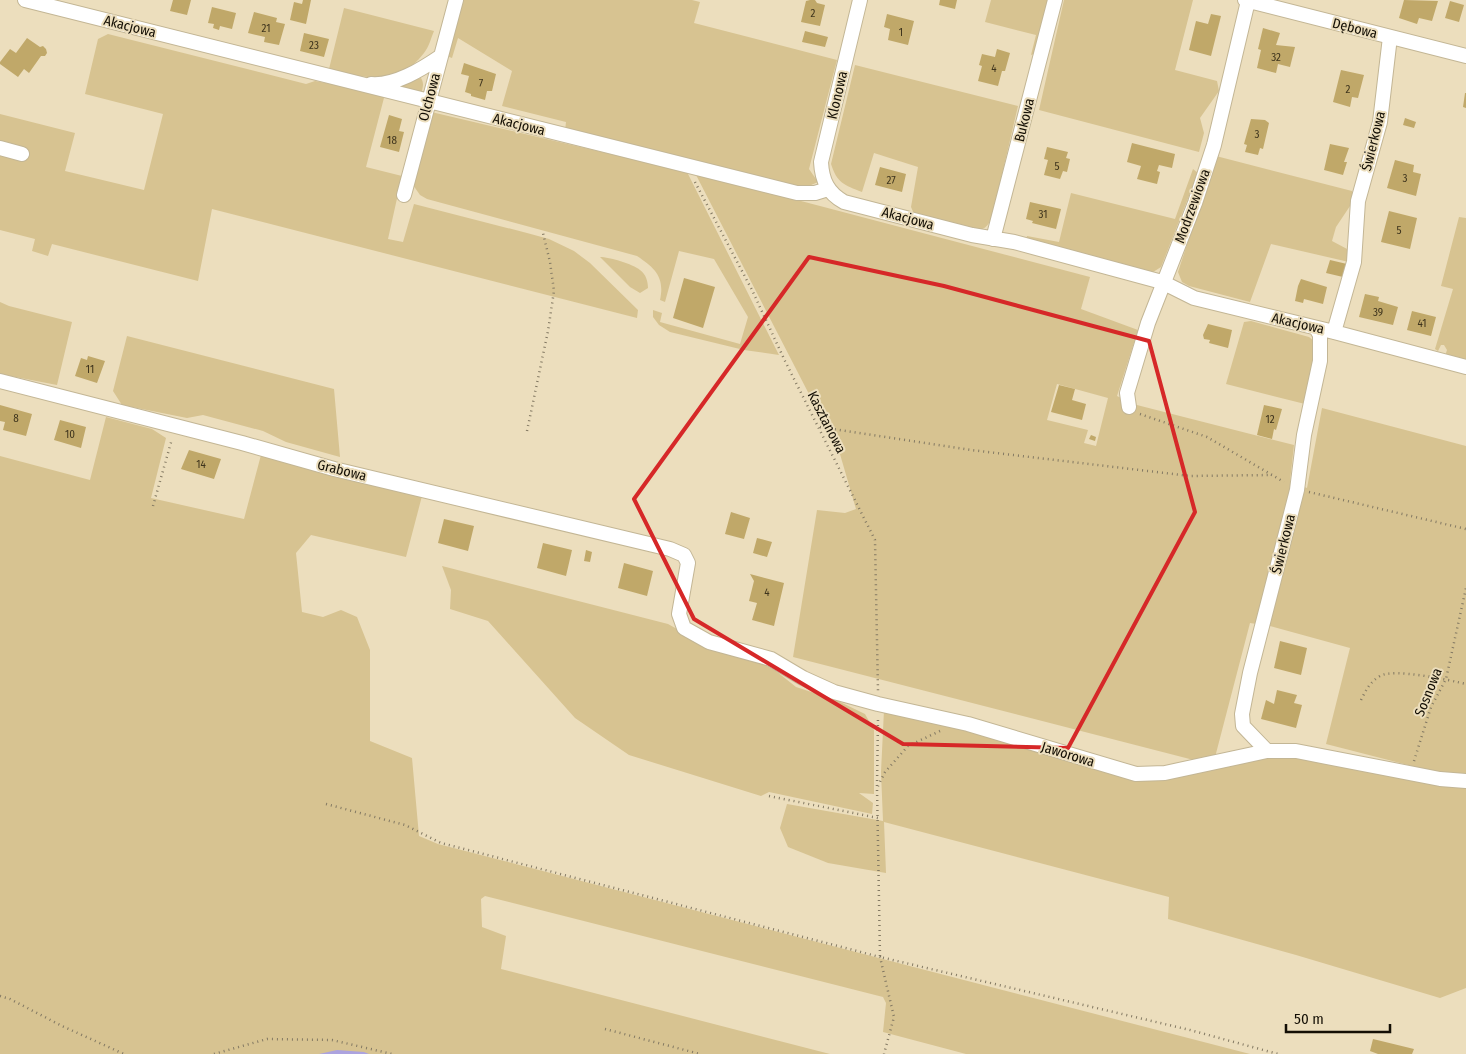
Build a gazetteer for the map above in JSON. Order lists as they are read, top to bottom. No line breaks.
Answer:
{"streets":{"street":["Akacjowa","Dębowa","Klonowa","Olchowa","Bukowa","Świerkowa","Modrzewiowa","Grabowa","Jaworowa"],"path":["Kasztanowa","Sosnowa"]},"crossings":[["Akacjowa","Klonowa"],["Akacjowa","Olchowa"],["Akacjowa","Bukowa"],["Akacjowa","Świerkowa"],["Akacjowa","Modrzewiowa"],["Akacjowa","Kasztanowa"],["Dębowa","Świerkowa"],["Dębowa","Modrzewiowa"],["Świerkowa","Jaworowa"],["Kasztanowa","Jaworowa"],["Grabowa","Jaworowa"],["Sosnowa","Jaworowa"]],"house_numbers":["2","21","1","23","32","4","7","2","3","18","5","3","27","31","5","39","41","11","8","12","10","14","4"],"scale_bar":"50 m"}
